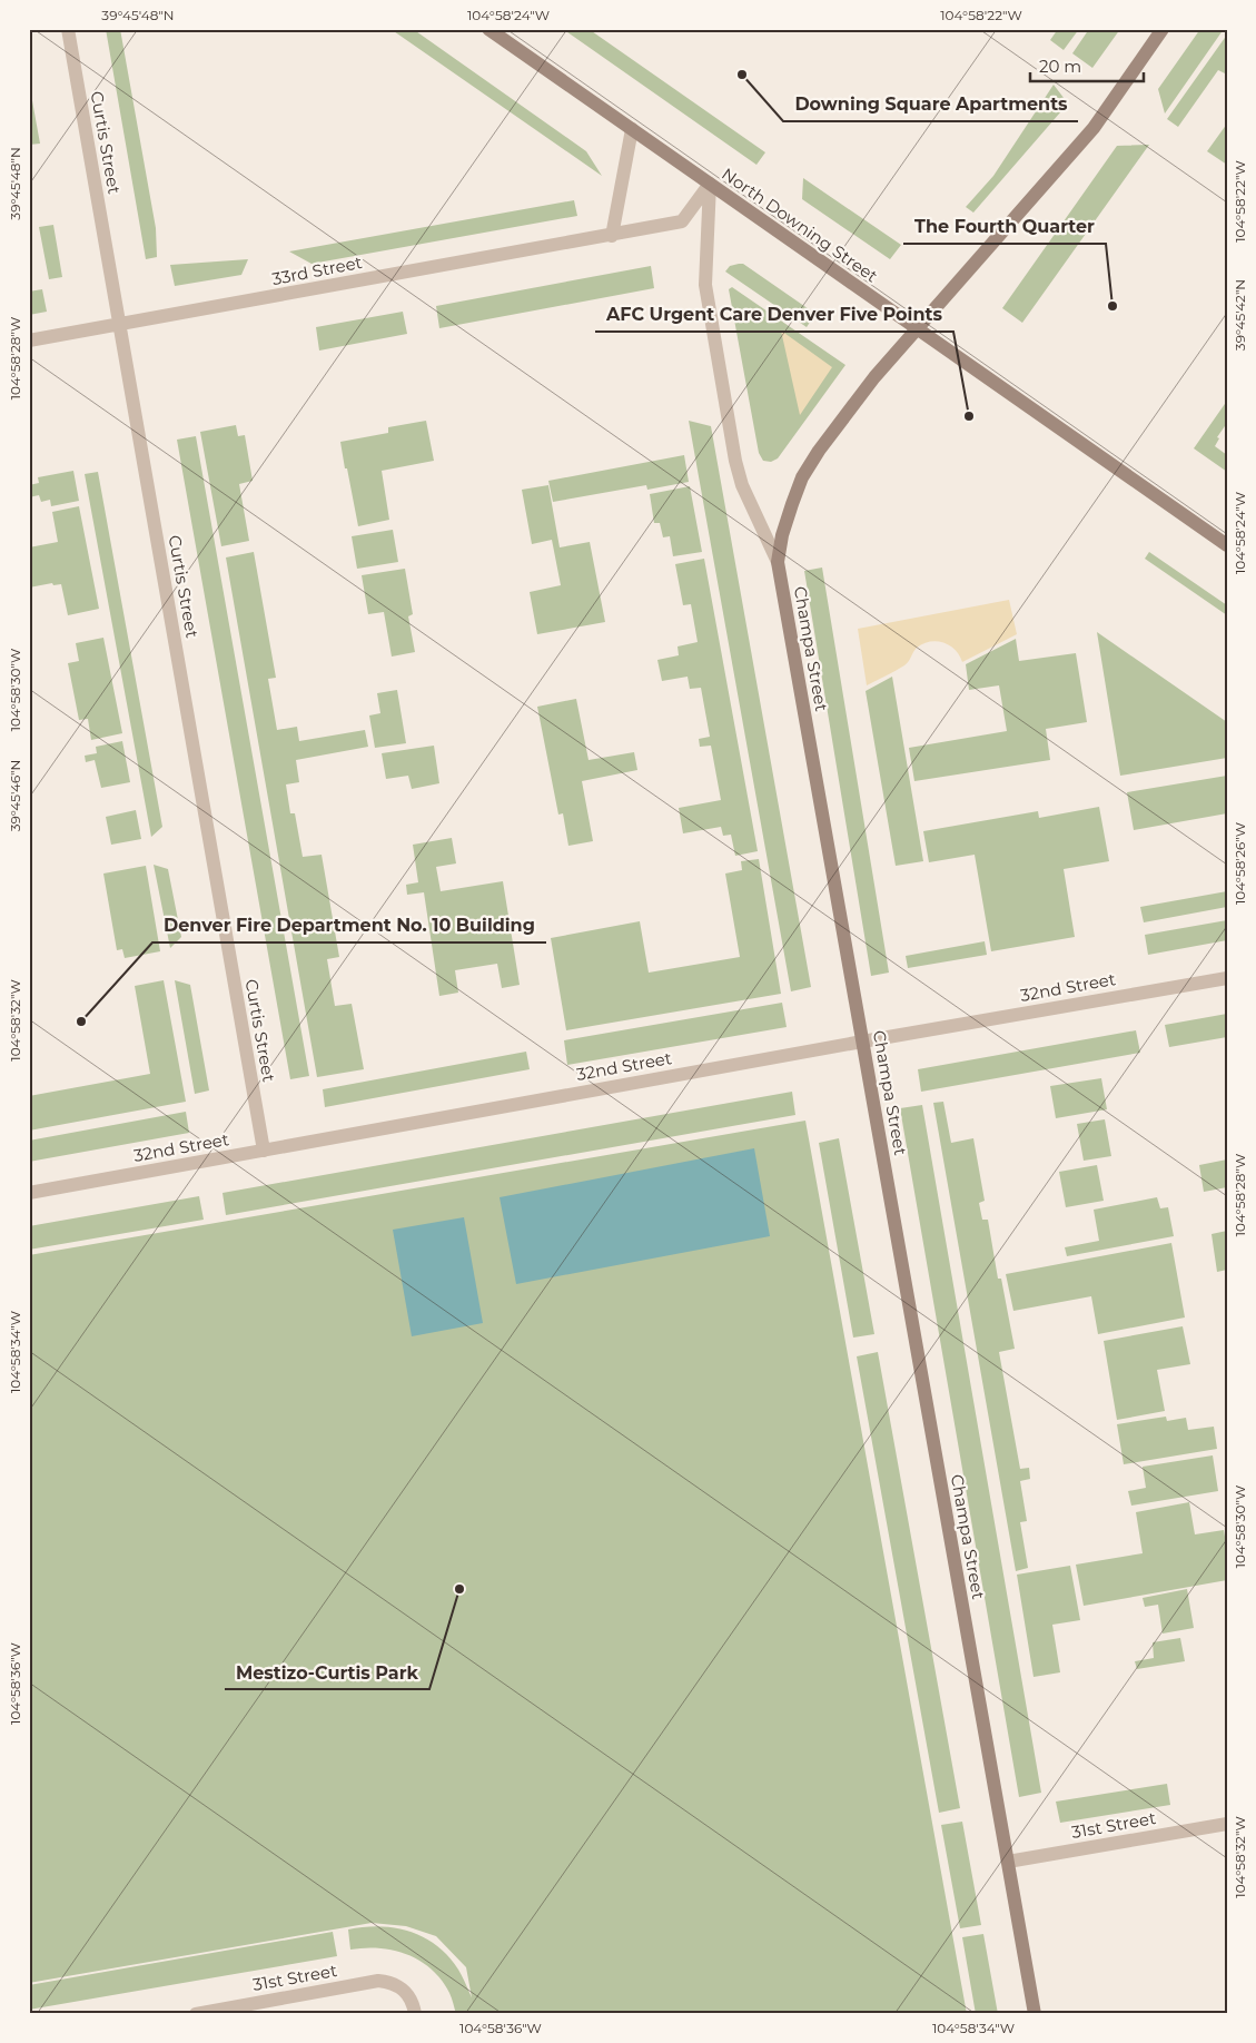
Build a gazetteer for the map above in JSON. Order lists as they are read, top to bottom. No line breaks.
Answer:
{"streets":{"main road":["North Downing Street","Champa Street"],"street":["Curtis Street","33rd Street","32nd Street","31st Street"]},"crossings":[["Curtis Street","33rd Street"],["Curtis Street","32nd Street"],["North Downing Street","33rd Street"],["North Downing Street","Champa Street"],["33rd Street","Champa Street"],["Champa Street","32nd Street"],["Champa Street","31st Street"]],"places":["Downing Square Apartments","The Fourth Quarter","AFC Urgent Care Denver Five Points","Denver Fire Department No. 10 Building","Mestizo-Curtis Park"],"scale_bar":"20 m","coordinates":["39°45'48\"N","104°58'24\"W","104°58'22\"W","39°45'42\"N","104°58'28\"W","104°58'30\"W","39°45'46\"N","104°58'26\"W","104°58'32\"W","104°58'34\"W","104°58'36\"W"]}
